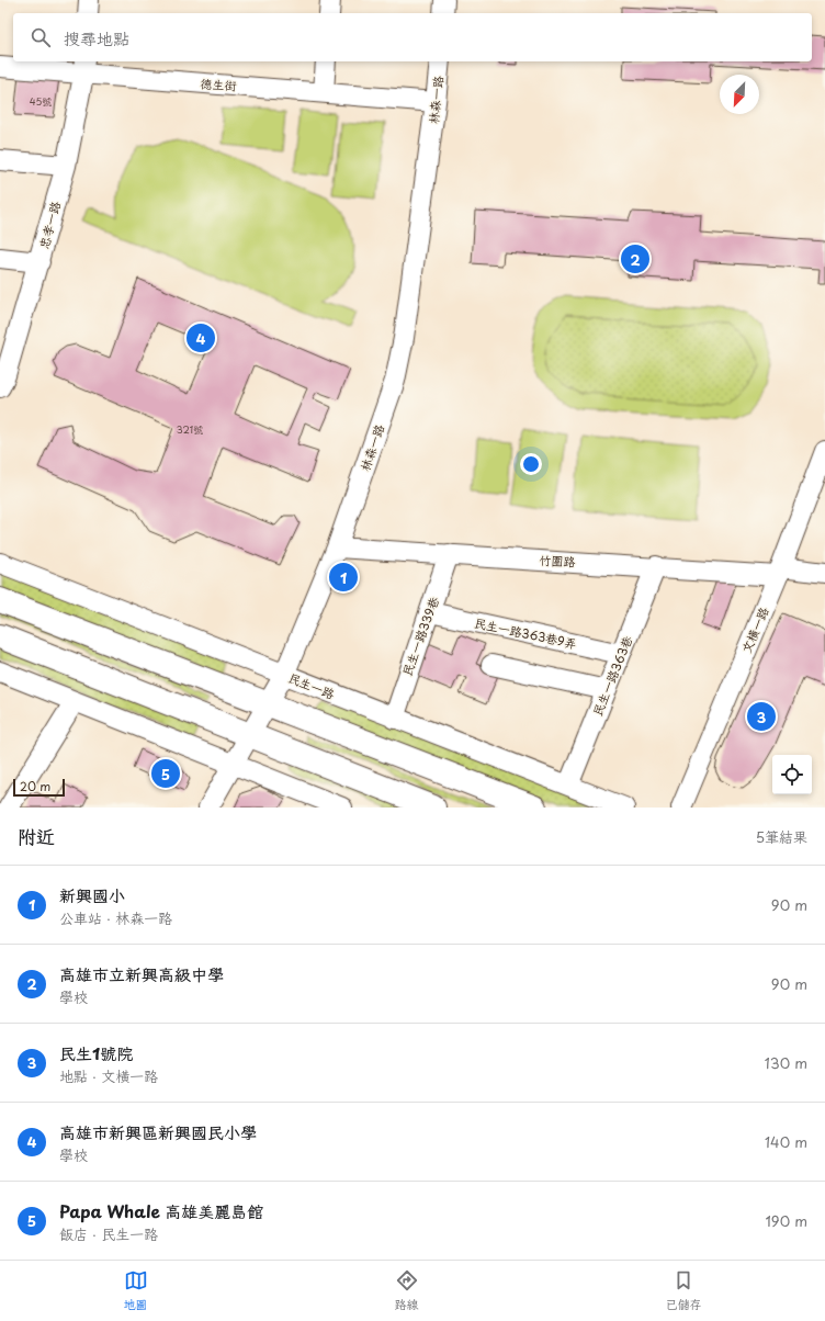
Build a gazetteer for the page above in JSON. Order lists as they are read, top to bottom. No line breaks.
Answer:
{"streets":{"street":["德生街","林森一路","忠孝一路","竹圍路","文橫一路","民生一路363巷9弄","民生一路339巷","民生一路363巷","民生一路"]},"crossings":[["德生街","林森一路"],["德生街","忠孝一路"],["林森一路","竹圍路"],["林森一路","民生一路"],["竹圍路","文橫一路"],["竹圍路","民生一路339巷"],["竹圍路","民生一路363巷"],["民生一路363巷9弄","民生一路339巷"],["民生一路363巷9弄","民生一路363巷"],["民生一路339巷","民生一路"],["民生一路363巷","民生一路"]],"house_numbers":["45號","321號"],"scale_bar":"20 m","north":"bottom left","page":{"search":"搜尋地點","pins":["2","4","1","3","5"],"scale":"20 m","heading":["附近","5筆結果"],"list":[{"mark":"1","name":"新興國小","note":"公車站 · 林森一路","value":"90 m"},{"mark":"2","name":"高雄市立新興高級中學","note":"學校","value":"90 m"},{"mark":"3","name":"民生1號院","note":"地點 · 文橫一路","value":"130 m"},{"mark":"4","name":"高雄市新興區新興國民小學","note":"學校","value":"140 m"},{"mark":"5","name":"Papa Whale 高雄美麗島館","note":"飯店 · 民生一路","value":"190 m"}],"nav":["地圖","路線","已儲存"]}}
